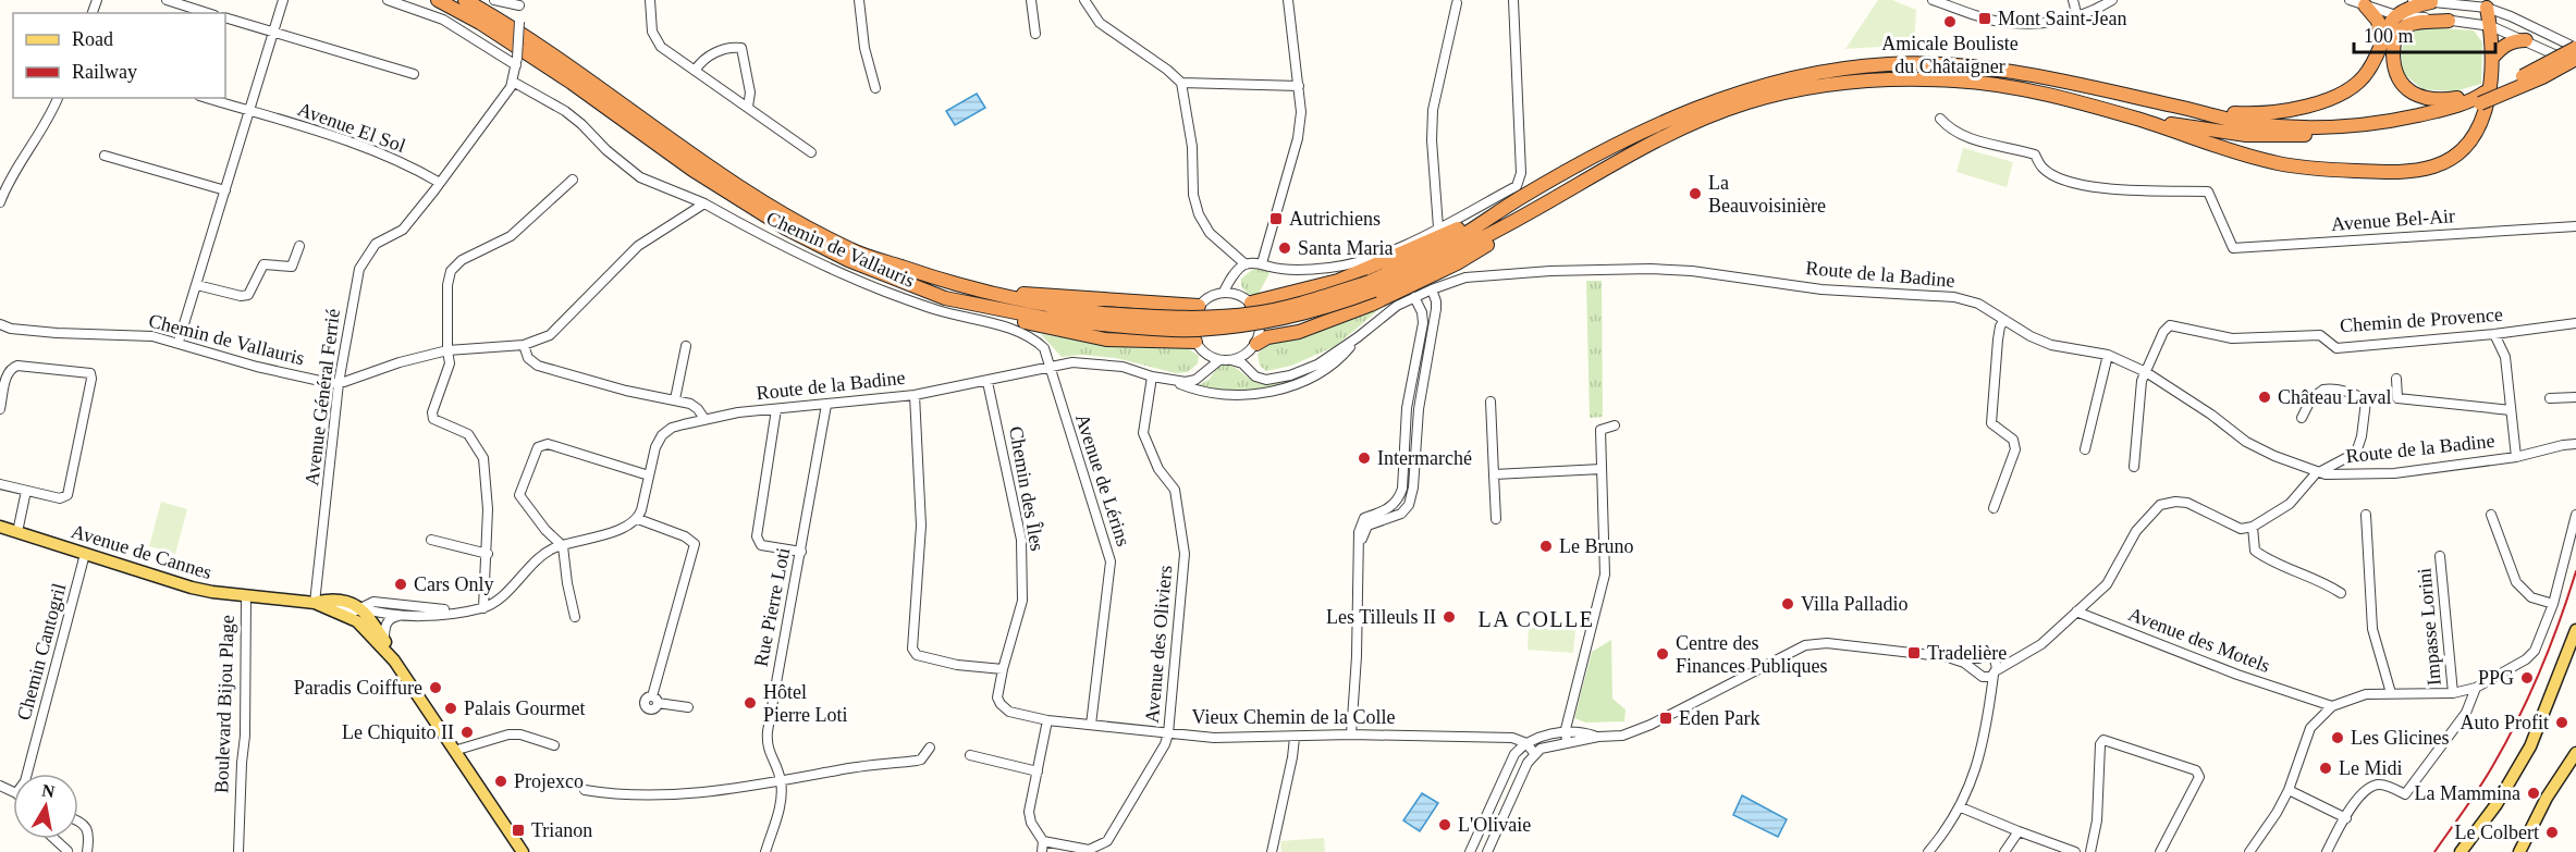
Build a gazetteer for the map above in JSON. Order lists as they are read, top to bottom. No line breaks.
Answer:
{"streets":{"main road":["Avenue de Cannes"],"street":["Avenue El Sol","Avenue Bel-Air","Chemin de Vallauris","Route de la Badine","Chemin de Provence","Avenue Général Ferrié","Avenue de Lérins","Chemin des Îles","Rue Pierre Loti","Impasse Lorini","Avenue des Motels","Avenue des Oliviers","Chemin Cantogril","Boulevard Bijou Plage","Vieux Chemin de la Colle"]},"crossings":[["Avenue El Sol","Avenue Général Ferrié"],["Chemin de Vallauris","Route de la Badine"],["Chemin de Vallauris","Avenue Général Ferrié"],["Chemin de Vallauris","Avenue de Lérins"],["Route de la Badine","Chemin de Provence"],["Route de la Badine","Avenue de Lérins"],["Route de la Badine","Chemin des Îles"],["Route de la Badine","Rue Pierre Loti"],["Route de la Badine","Avenue des Oliviers"],["Avenue Général Ferrié","Avenue de Cannes"],["Avenue de Lérins","Vieux Chemin de la Colle"],["Chemin des Îles","Vieux Chemin de la Colle"],["Avenue de Cannes","Chemin Cantogril"],["Avenue de Cannes","Boulevard Bijou Plage"],["Avenue des Oliviers","Vieux Chemin de la Colle"]],"districts":["LA COLLE"],"places":{"transit":["Mont Saint-Jean","Autrichiens","Tradelière","Eden Park","Trianon"],"other":["Amicale Bouliste du Châtaigner","La Beauvoisinière","Santa Maria","Château Laval","Intermarché","Le Bruno","Cars Only","Villa Palladio","Les Tilleuls II","Centre des Finances Publiques","PPG","Paradis Coiffure","Hôtel Pierre Loti","Palais Gourmet","Auto Profit","Le Chiquito II","Les Glicines","Le Midi","Projexco","La Mammina","L'Olivaie","Le Colbert"]},"legend":["Road","Railway"],"scale_bar":"100 m","north":"top"}
